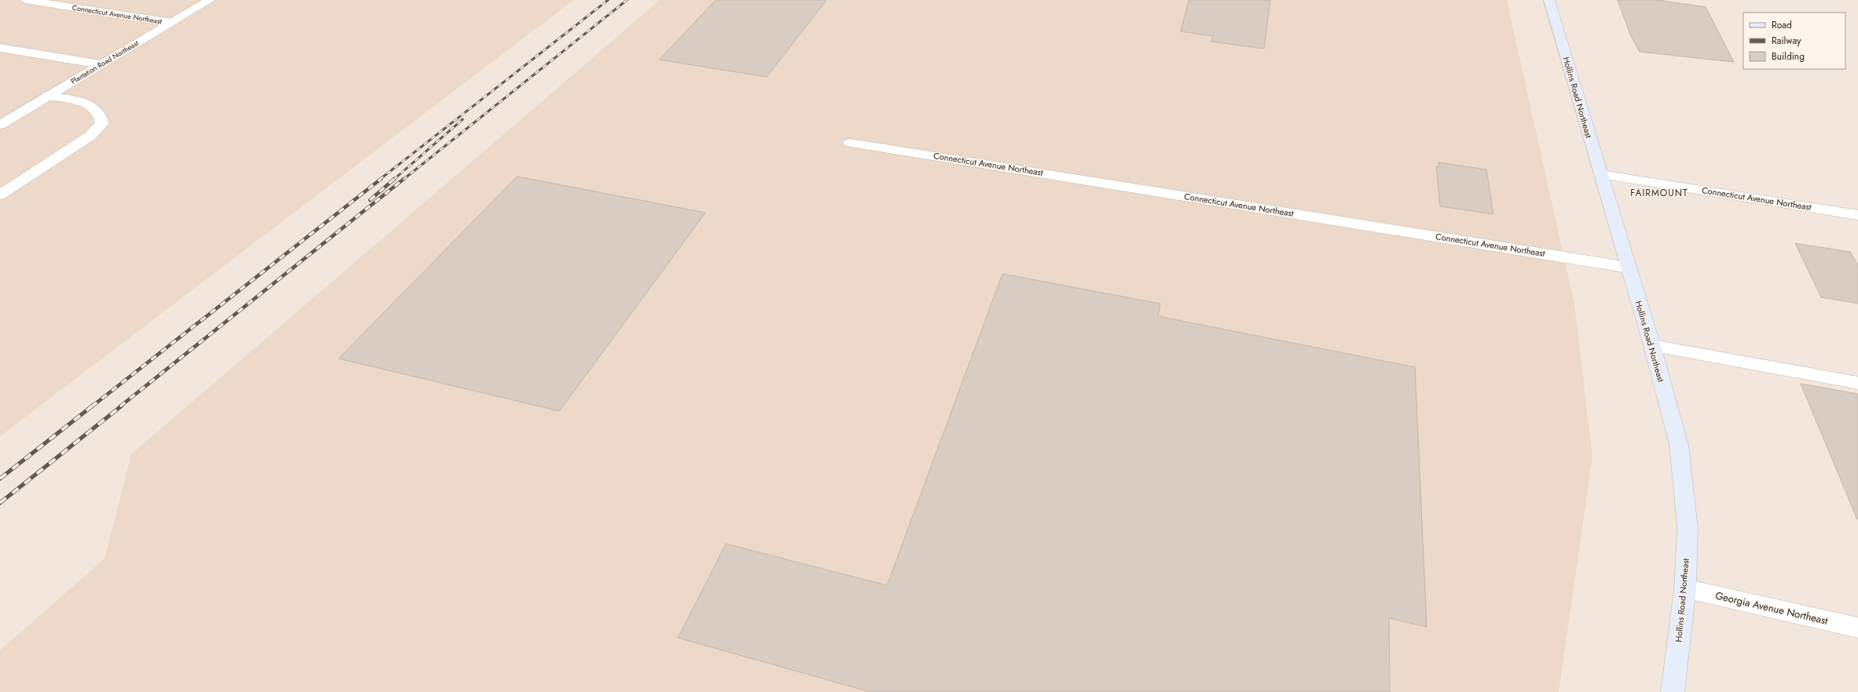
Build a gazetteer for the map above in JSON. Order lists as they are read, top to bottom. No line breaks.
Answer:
{"streets":{"main road":["Hollins Road Northeast"],"street":["Connecticut Avenue Northeast","Plantation Road Northeast","Georgia Avenue Northeast"]},"crossings":[["Connecticut Avenue Northeast","Plantation Road Northeast"],["Connecticut Avenue Northeast","Hollins Road Northeast"],["Hollins Road Northeast","Georgia Avenue Northeast"]],"districts":["FAIRMOUNT"],"legend":["Road","Railway","Building"]}
